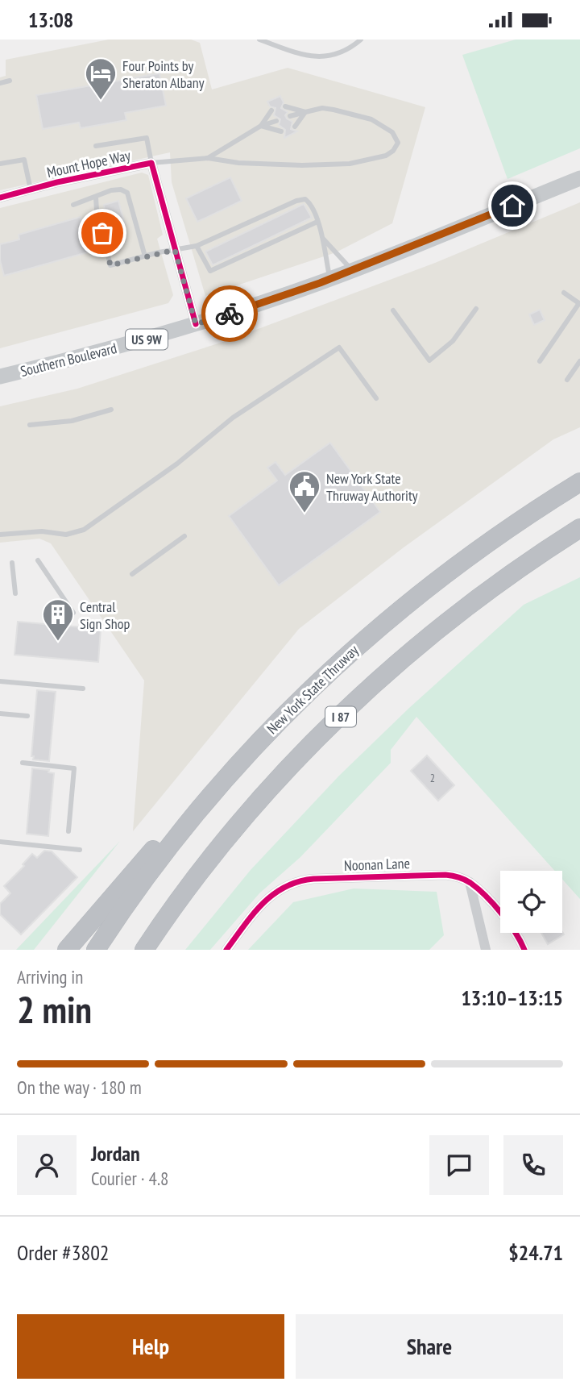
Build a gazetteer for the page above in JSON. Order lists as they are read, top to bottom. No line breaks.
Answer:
{"streets":{"highway":["New York State Thruway","I 87"],"main road":["US 9W","Southern Boulevard"],"street":["Mount Hope Way","Noonan Lane"]},"crossings":[["Mount Hope Way","Southern Boulevard"]],"places":{"hotel":["Four Points by Sheraton Albany"],"public building":["New York State Thruway Authority"],"building":["Central Sign Shop"]},"house_numbers":["2"],"page":{"status":"13:08","heading":["2 min","Arriving in","13:10–13:15"],"panel":["Jordan","Courier · 4.8","Order #3802","$24.71"],"bar":"On the way · 180 m","buttons":["Help","Share"]}}
